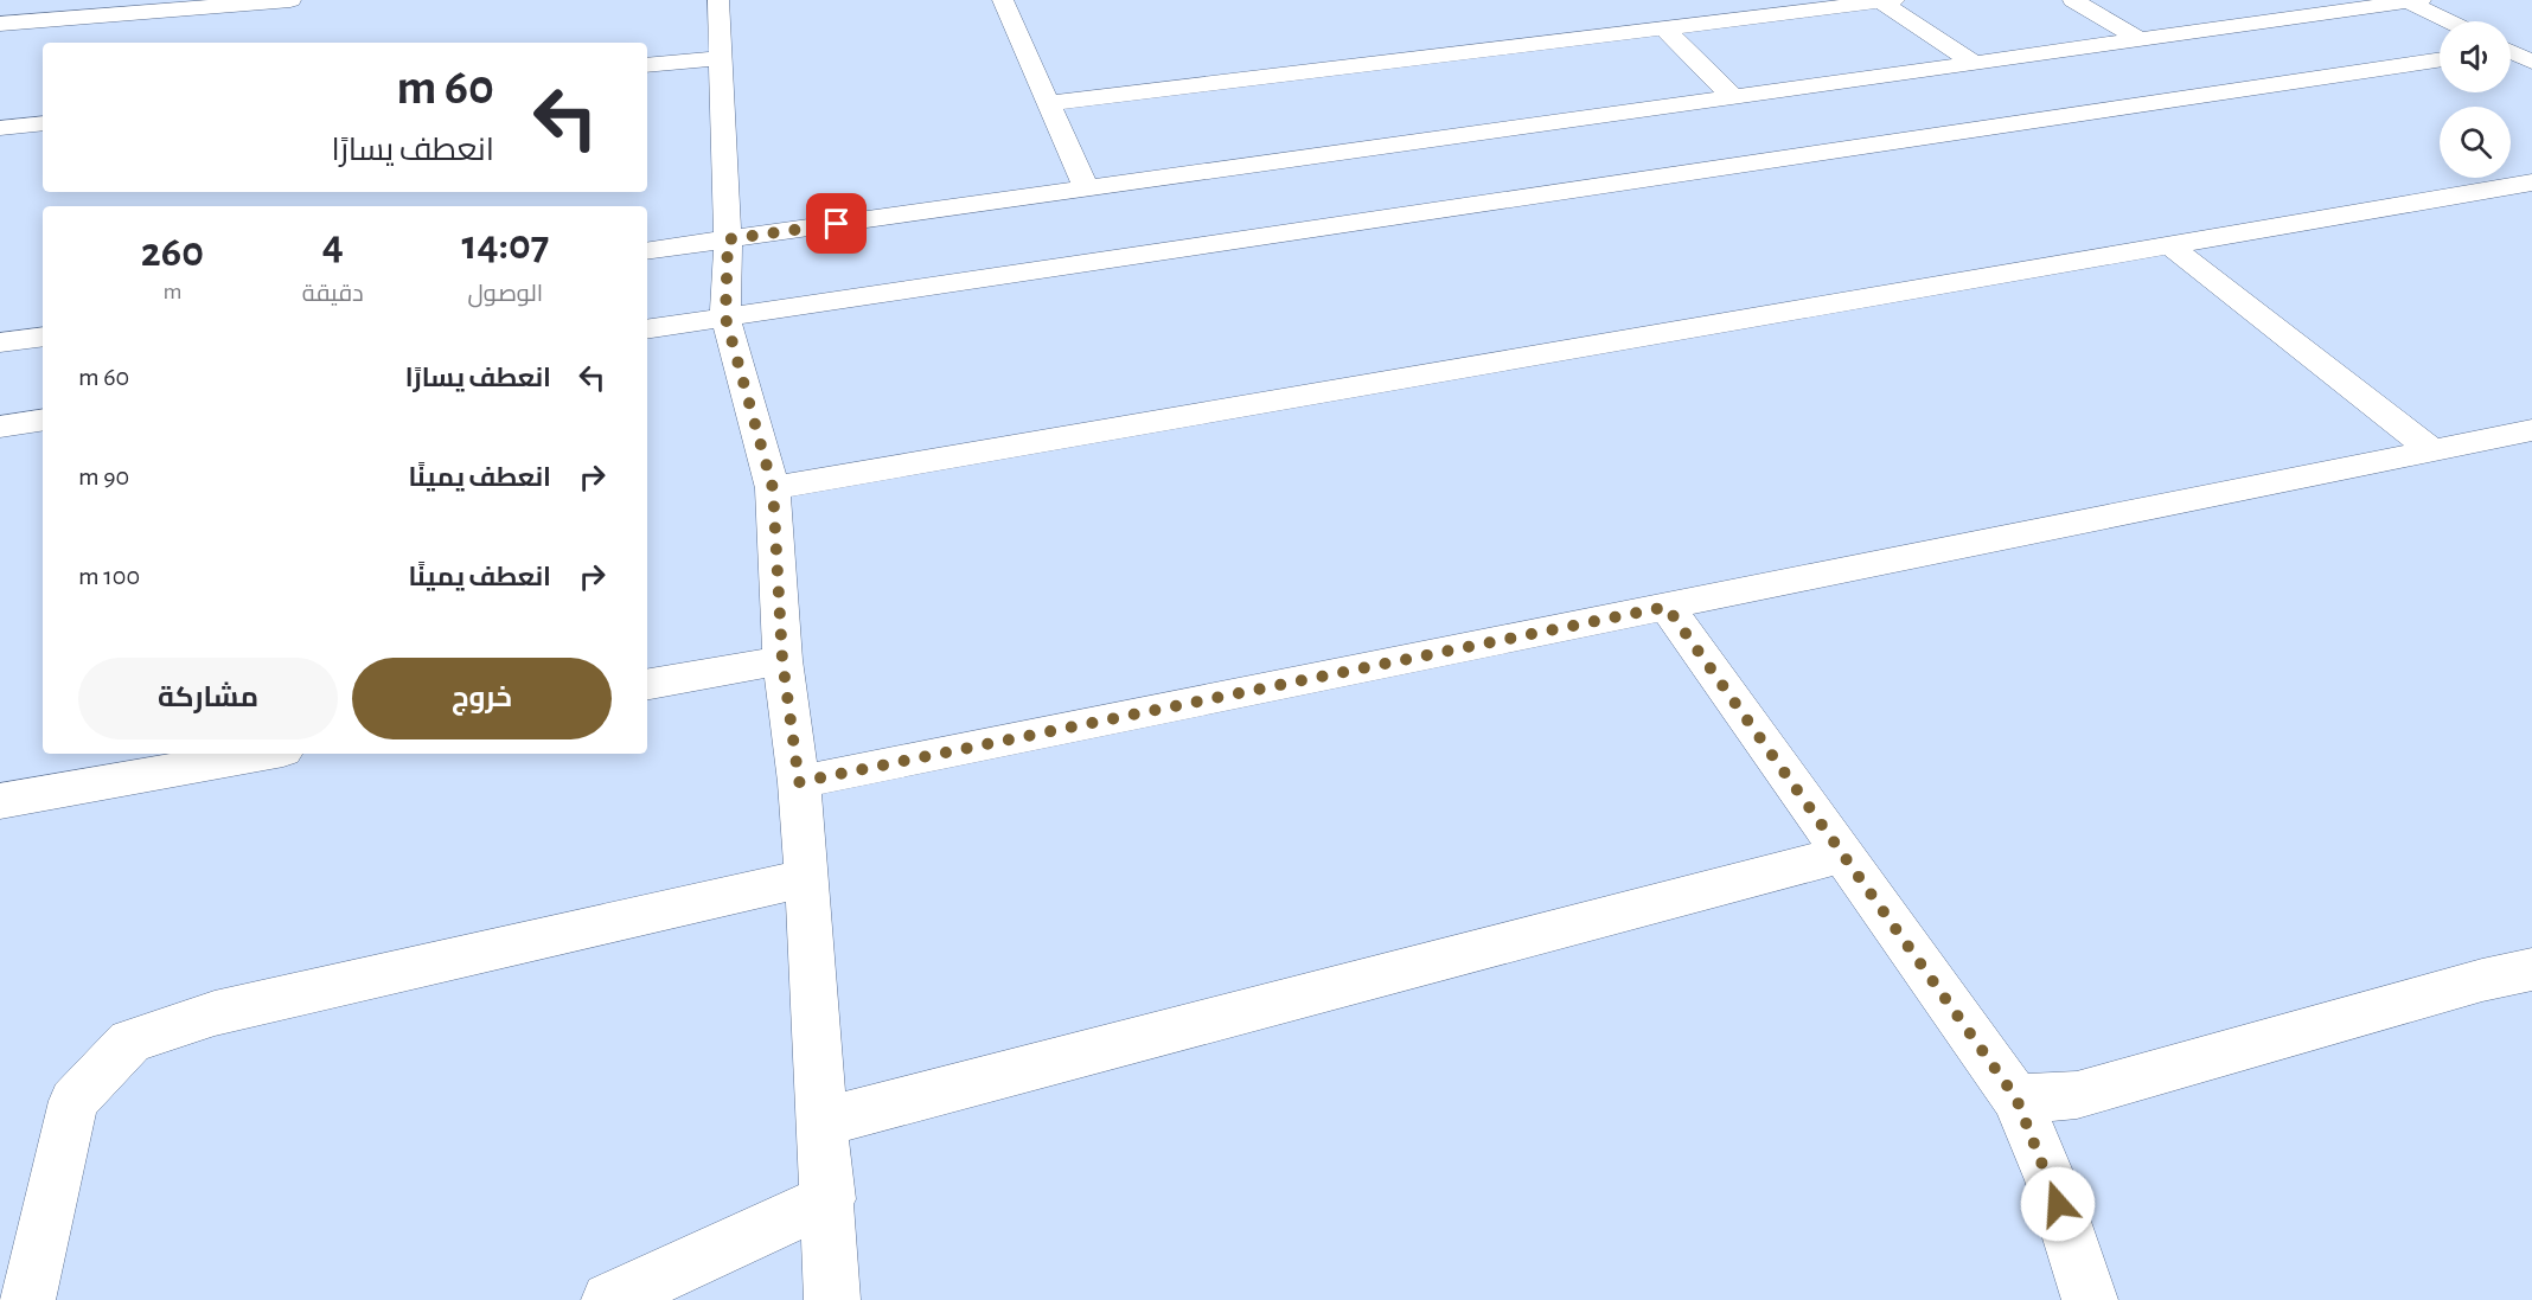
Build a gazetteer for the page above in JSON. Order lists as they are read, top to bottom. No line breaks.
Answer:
{"page":{"turn":["60 m","انعطف يسارًا"],"eta":["14:07","الوصول","4","دقيقة","260","m"],"list":[{"name":"انعطف يسارًا","value":"60 m"},{"name":"انعطف يمينًا","value":"90 m"},{"name":"انعطف يمينًا","value":"100 m"}],"buttons":["خروج","مشاركة"]}}
